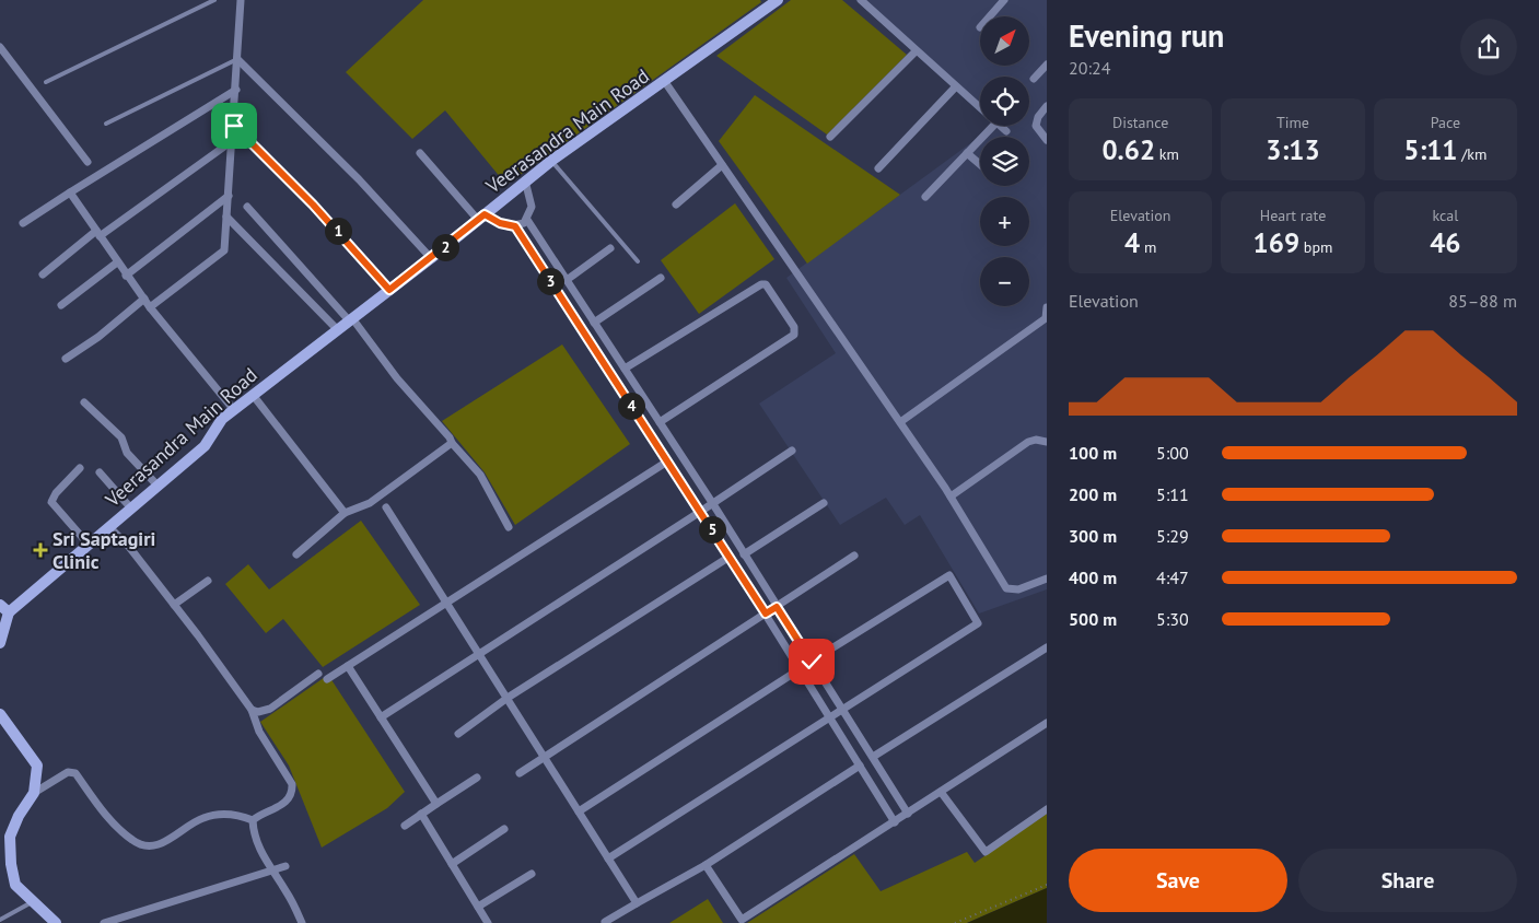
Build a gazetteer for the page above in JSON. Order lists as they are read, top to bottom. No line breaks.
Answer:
{"streets":{"street":["Veerasandra Main Road"]},"places":{"health":["Sri Saptagiri Clinic"]},"north":"top right","page":{"heading":["Evening run","20:24"],"map_buttons":["+","−"],"stats":[["Distance","0.62 km"],["Time","3:13"],["Pace","5:11 /km"],["Elevation","4 m"],["Heart rate","169 bpm"],["kcal","46"]],"pins":["1","2","3","4","5"],"chart":["Elevation","85–88 m"],"list":[{"name":"100 m","note":"5:00"},{"name":"200 m","note":"5:11"},{"name":"300 m","note":"5:29"},{"name":"400 m","note":"4:47"},{"name":"500 m","note":"5:30"}],"buttons":["Save","Share"]}}
